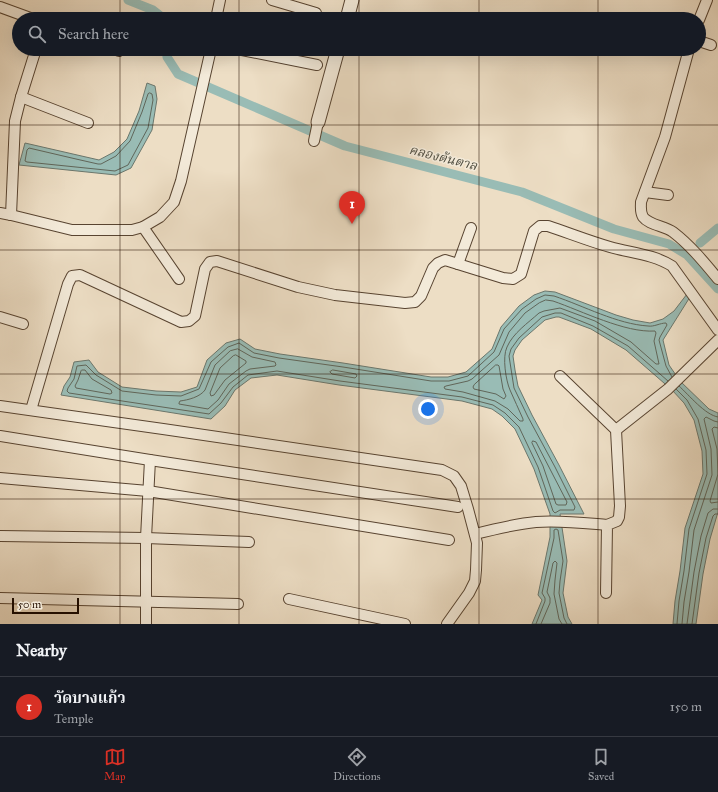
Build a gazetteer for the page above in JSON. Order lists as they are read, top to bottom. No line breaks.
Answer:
{"water":["คลองต้นตาล"],"scale_bar":"50 m","page":{"search":"Search here","pins":"1","scale":"50 m","heading":"Nearby","list":[{"mark":"1","name":"วัดบางแก้ว","note":"Temple","value":"150 m"}],"nav":["Map","Directions","Saved"]}}
